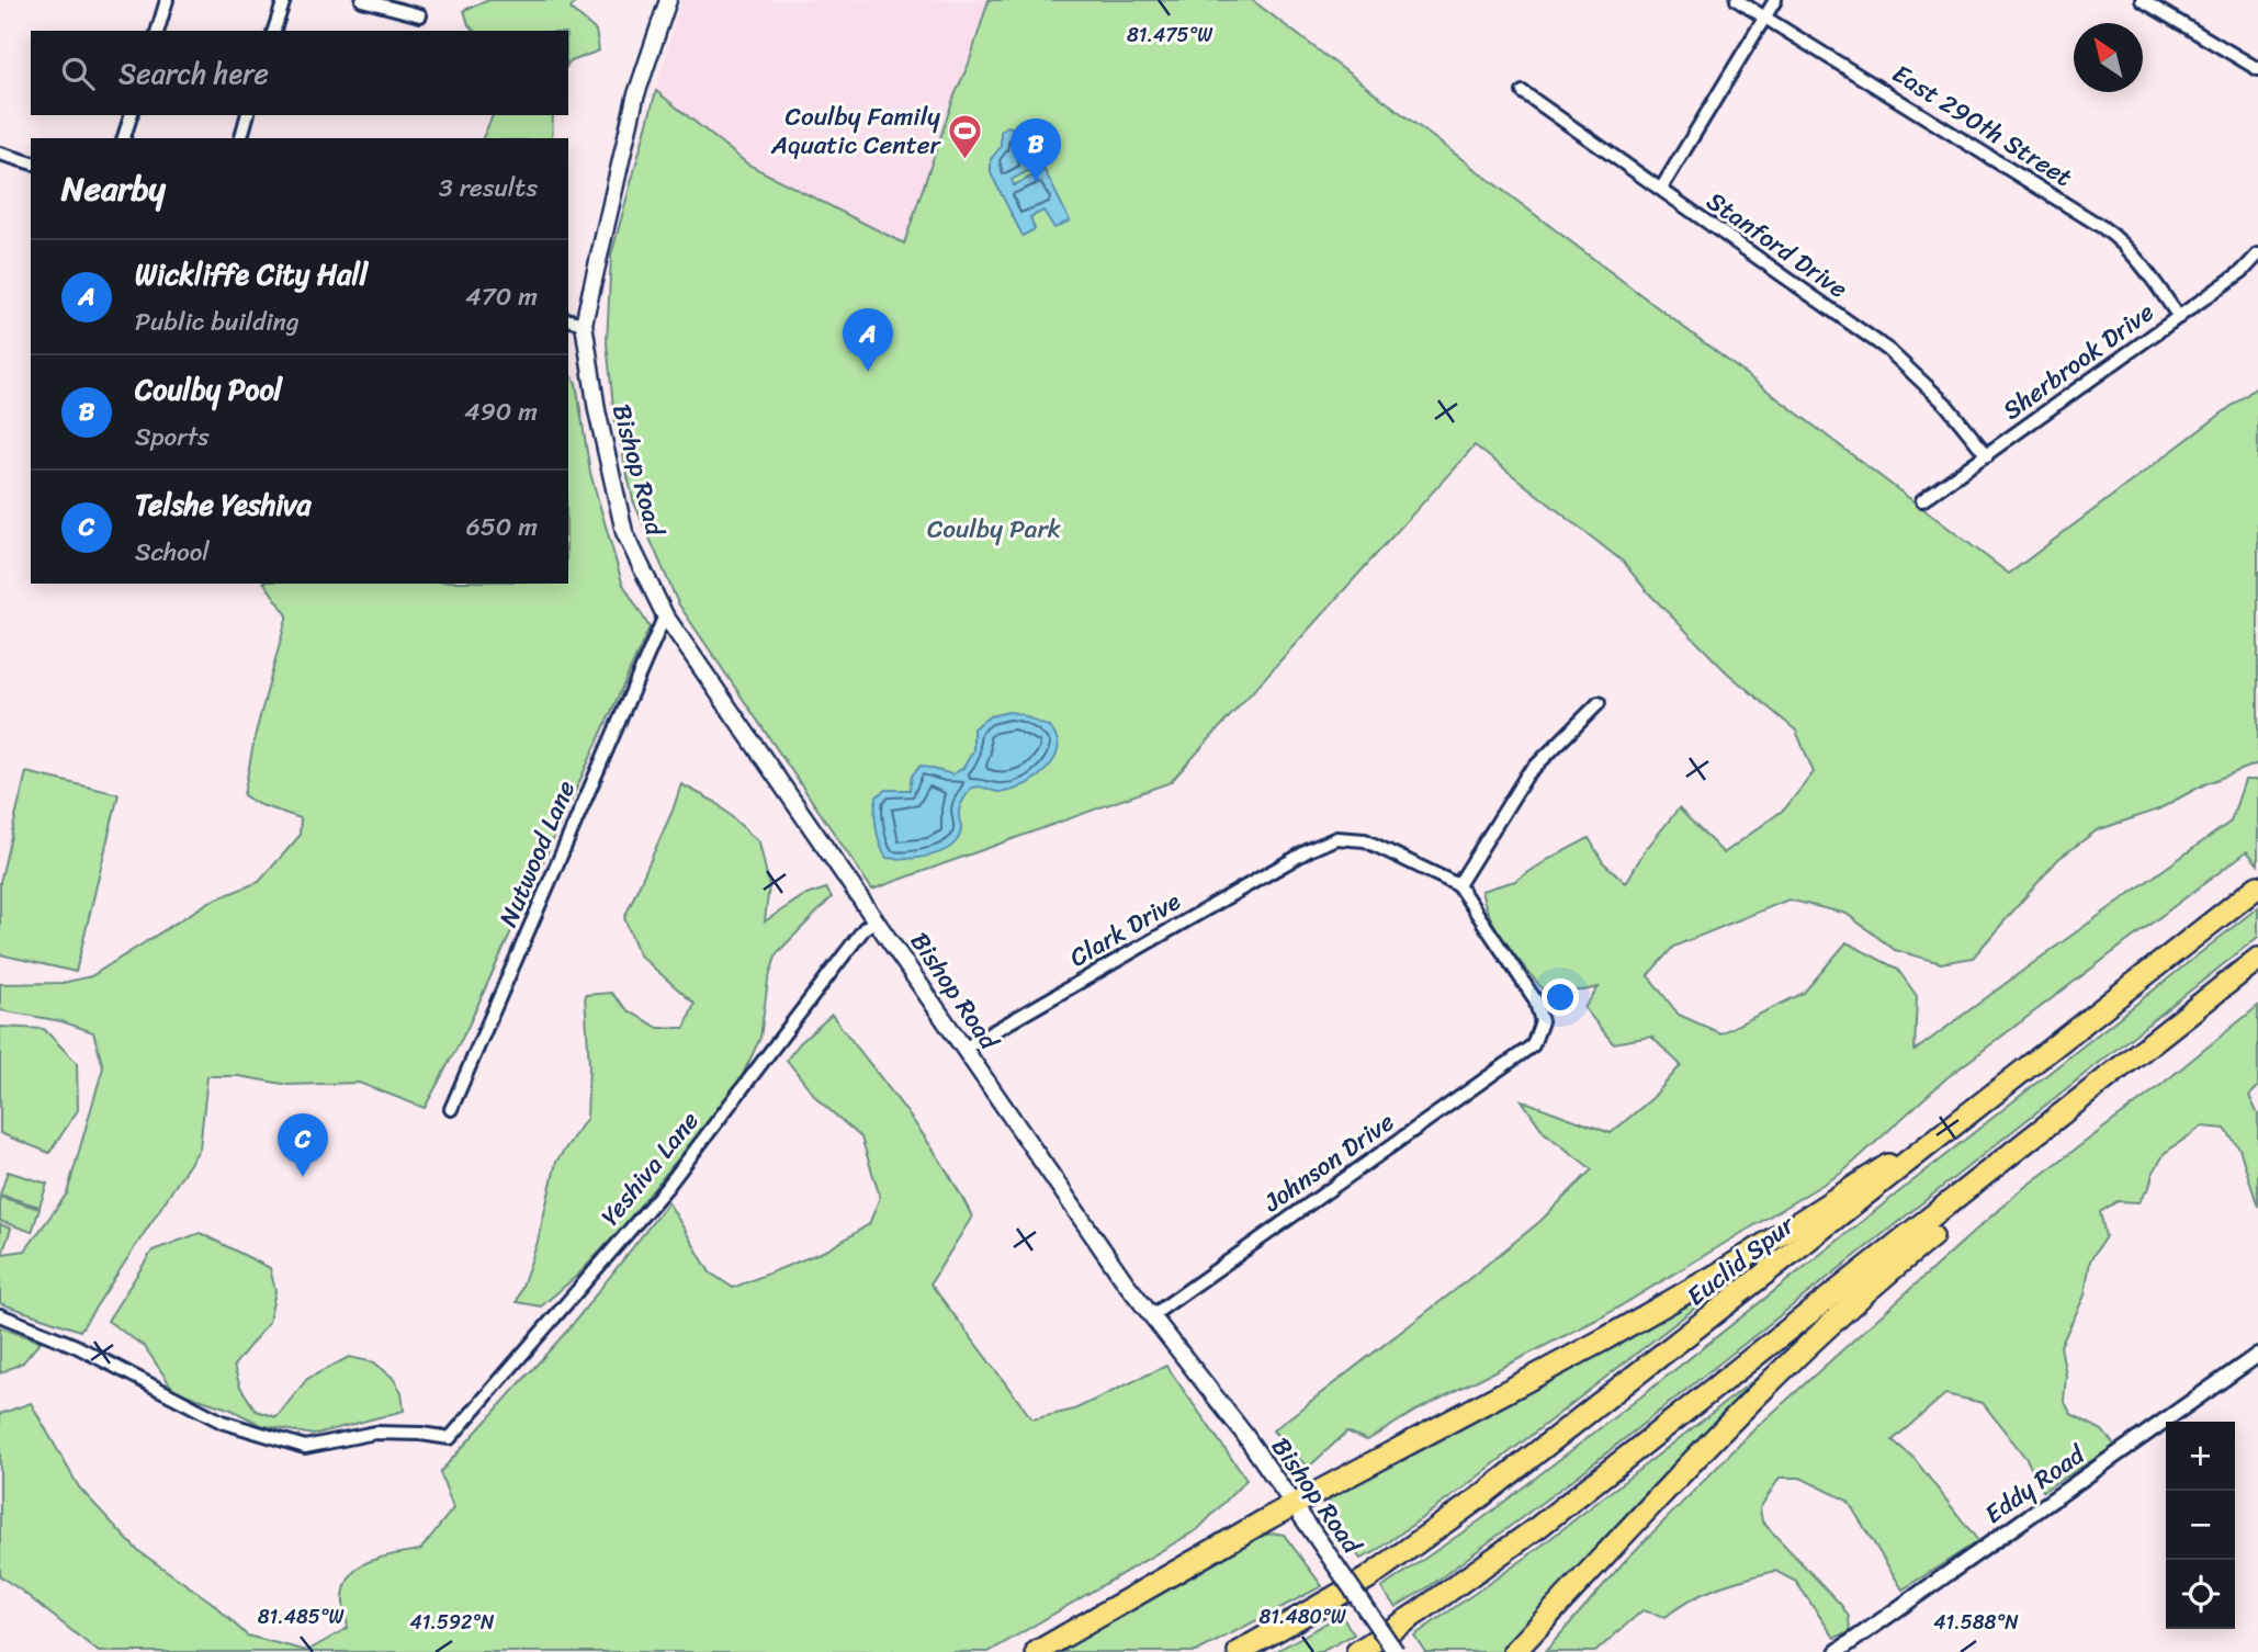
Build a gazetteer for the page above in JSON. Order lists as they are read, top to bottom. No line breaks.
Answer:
{"streets":{"highway":["Euclid Spur"],"main road":["Bishop Road"],"street":["East 290th Street","Stanford Drive","Sherbrook Drive","Nutwood Lane","Clark Drive","Johnson Drive","Yeshiva Lane","Eddy Road"]},"crossings":[["East 290th Street","Sherbrook Drive"],["Stanford Drive","Sherbrook Drive"],["Bishop Road","Nutwood Lane"],["Bishop Road","Clark Drive"],["Bishop Road","Johnson Drive"],["Bishop Road","Yeshiva Lane"],["Clark Drive","Johnson Drive"]],"parks":["Coulby Park"],"places":{"sports":["Coulby Family Aquatic Center"]},"north":"top left","page":{"search":"Search here","pins":["B","A","C"],"heading":["Nearby","3 results"],"list":[{"mark":"A","name":"Wickliffe City Hall","note":"Public building","value":"470 m"},{"mark":"B","name":"Coulby Pool","note":"Sports","value":"490 m"},{"mark":"C","name":"Telshe Yeshiva","note":"School","value":"650 m"}],"map_buttons":["+","−"]},"coordinates":["81.475°W","81.485°W","81.480°W","41.592°N","41.588°N"]}
